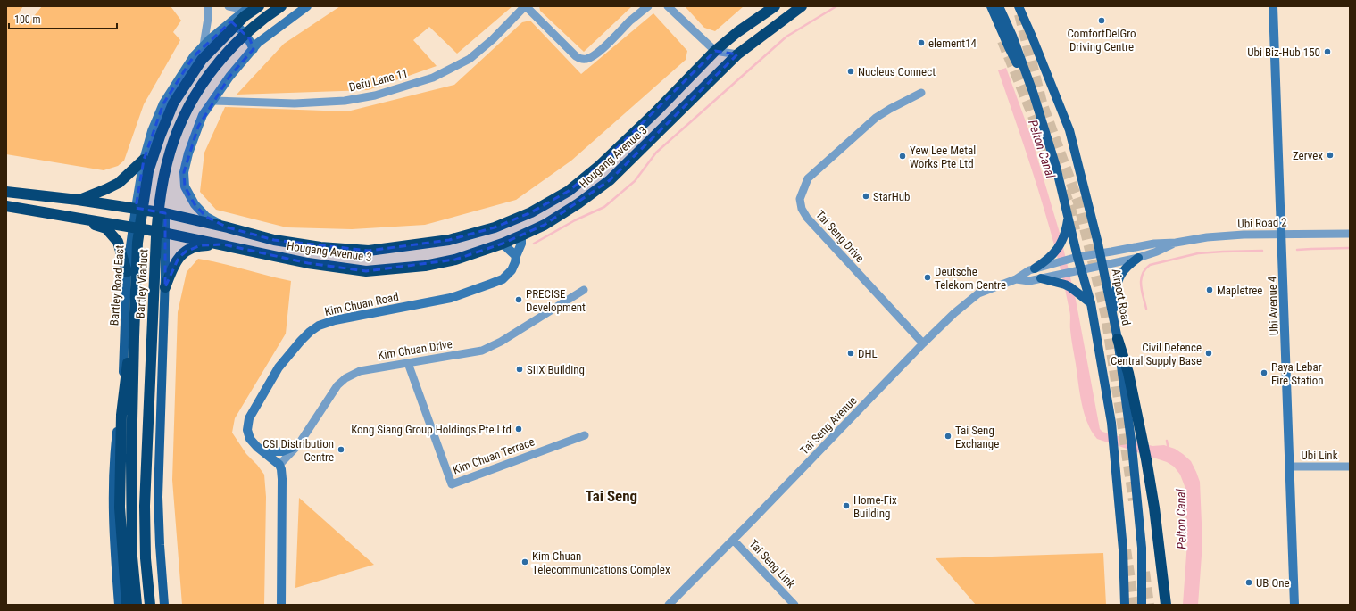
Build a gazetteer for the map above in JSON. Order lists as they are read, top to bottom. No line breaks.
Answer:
{"streets":{"highway":["Hougang Avenue 3","Bartley Viaduct"],"main road":["Bartley Road East","Airport Road","Kim Chuan Road","Ubi Avenue 4"],"street":["Defu Lane 11","Ubi Road 2","Tai Seng Drive","Kim Chuan Drive","Tai Seng Avenue","Ubi Link","Kim Chuan Terrace","Tai Seng Link"]},"crossings":[["Hougang Avenue 3","Bartley Road East"],["Hougang Avenue 3","Kim Chuan Road"],["Ubi Road 2","Airport Road"],["Ubi Road 2","Ubi Avenue 4"],["Ubi Road 2","Tai Seng Avenue"],["Tai Seng Drive","Tai Seng Avenue"],["Kim Chuan Road","Kim Chuan Drive"],["Ubi Avenue 4","Ubi Link"],["Kim Chuan Drive","Kim Chuan Terrace"],["Tai Seng Avenue","Tai Seng Link"]],"districts":["Tai Seng"],"water":["Pelton Canal"],"places":["ComfortDelGro Driving Centre","element14","Ubi Biz-Hub 150","Nucleus Connect","Zervex","Yew Lee Metal Works Pte Ltd","StarHub","Deutsche Telekom Centre","Mapletree","PRECISE Development","DHL","Civil Defence Central Supply Base","SIIX Building","Paya Lebar Fire Station","Kong Siang Group Holdings Pte Ltd","Tai Seng Exchange","CSI Distribution Centre","Home-Fix Building","Kim Chuan Telecommunications Complex","UB One"],"scale_bar":"100 m"}
